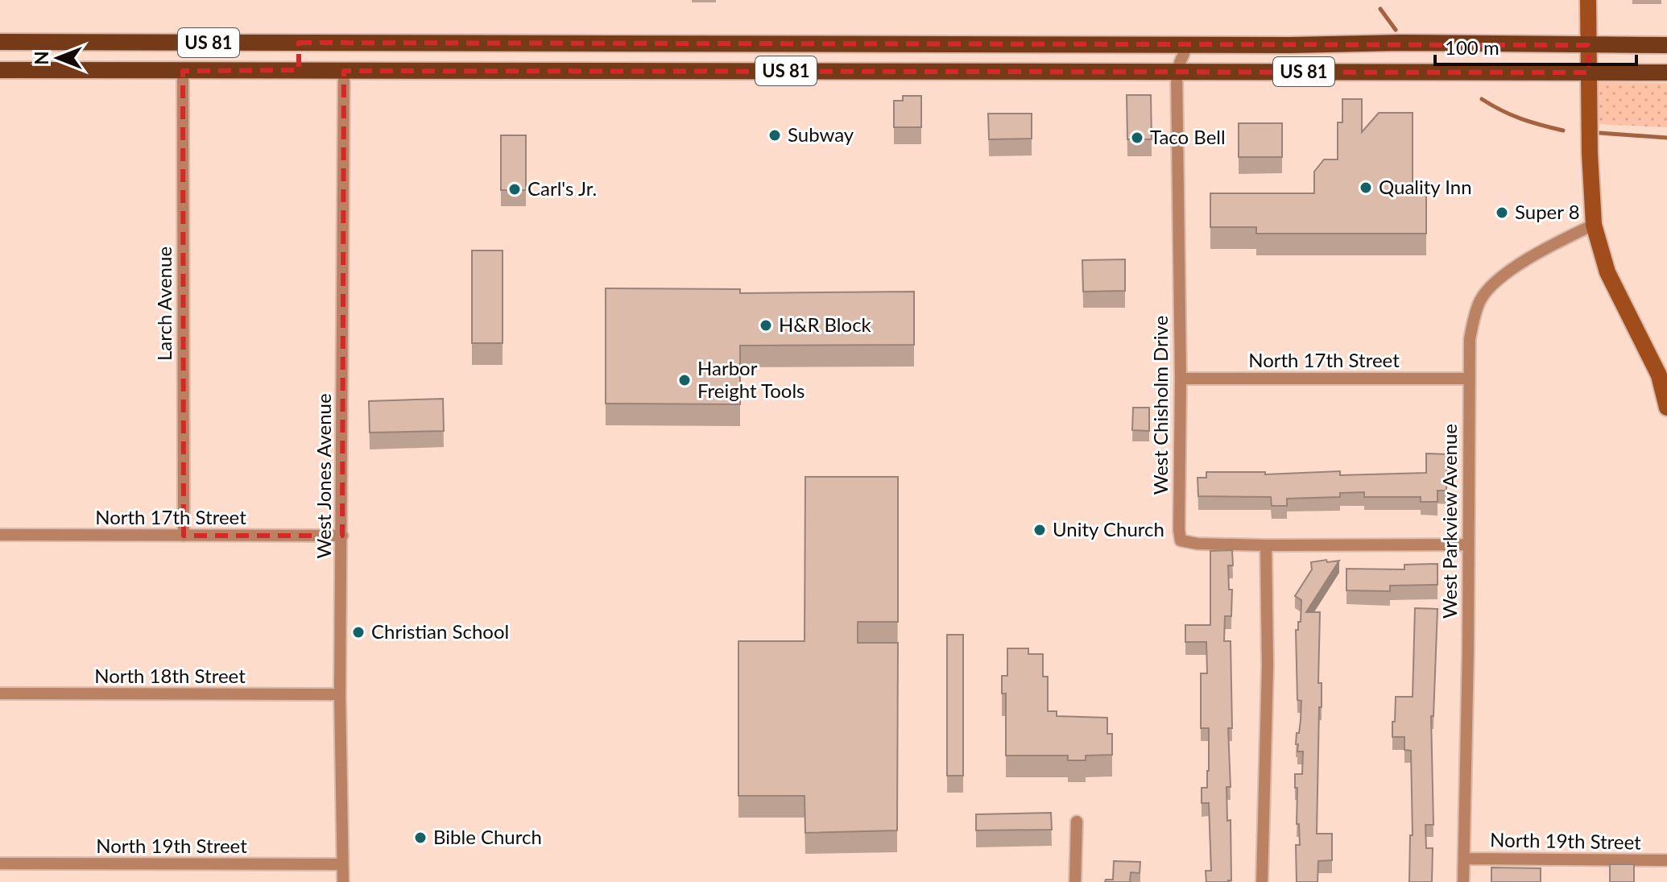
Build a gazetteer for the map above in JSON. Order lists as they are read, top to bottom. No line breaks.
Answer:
{"streets":{"main road":["US 81"],"street":["Larch Avenue","North 17th Street","West Chisholm Drive","West Jones Avenue","West Parkview Avenue","North 18th Street","North 19th Street"]},"crossings":[["US 81","Larch Avenue"],["US 81","West Chisholm Drive"],["US 81","West Jones Avenue"],["Larch Avenue","North 17th Street"],["North 17th Street","West Chisholm Drive"],["North 17th Street","West Jones Avenue"],["North 17th Street","West Parkview Avenue"],["West Jones Avenue","North 18th Street"],["West Jones Avenue","North 19th Street"],["West Parkview Avenue","North 19th Street"]],"places":["Subway","Taco Bell","Quality Inn","Carl's Jr.","Super 8","H&R Block","Harbor Freight Tools","Unity Church","Christian School","Bible Church"],"scale_bar":"100 m","north":"left"}
